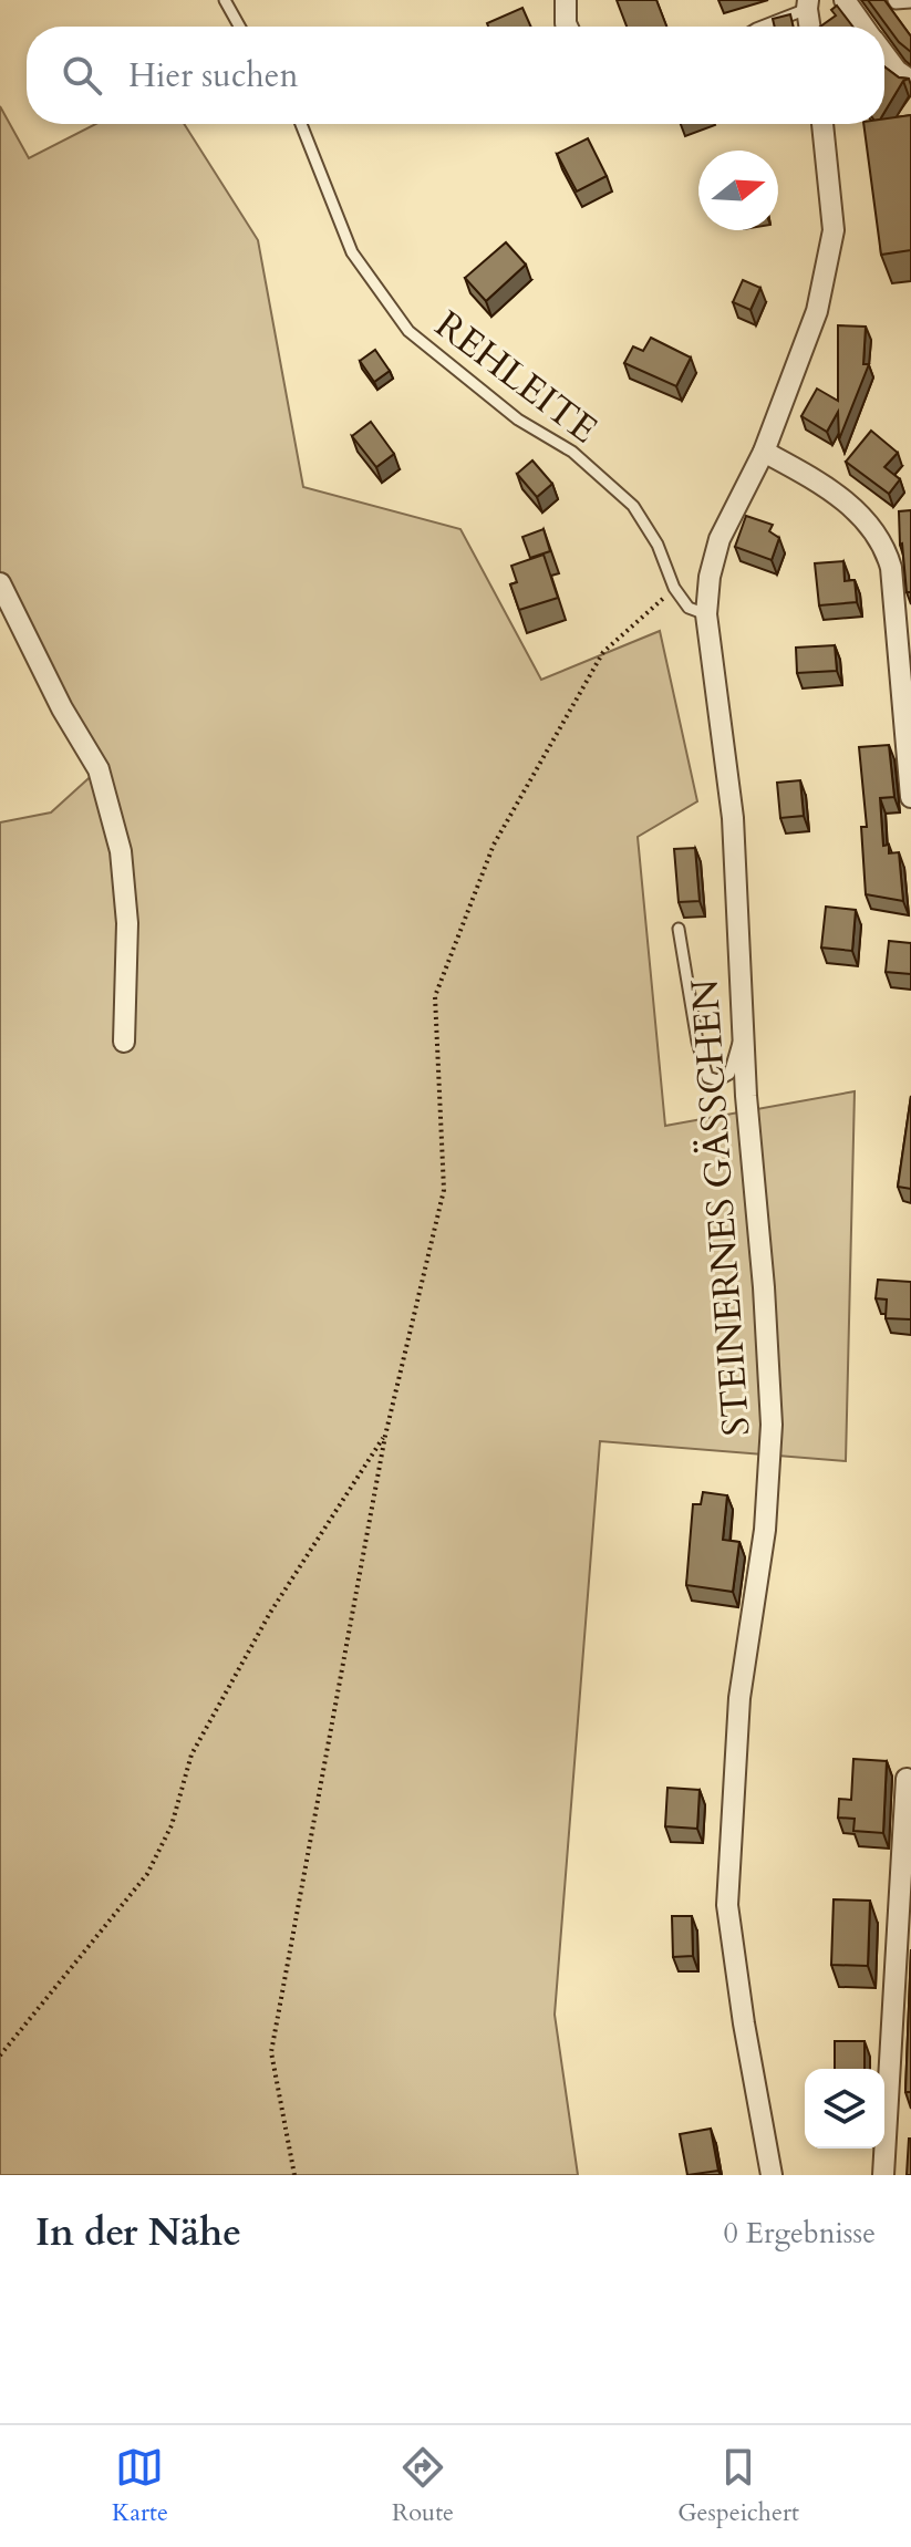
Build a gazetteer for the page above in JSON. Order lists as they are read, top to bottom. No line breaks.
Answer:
{"streets":{"street":["STEINERNES GÄSSCHEN"],"lane":["REHLEITE"]},"crossings":[["REHLEITE","STEINERNES GÄSSCHEN"]],"north":"right","page":{"search":"Hier suchen","heading":["In der Nähe","0 Ergebnisse"],"nav":["Karte","Route","Gespeichert"]}}
